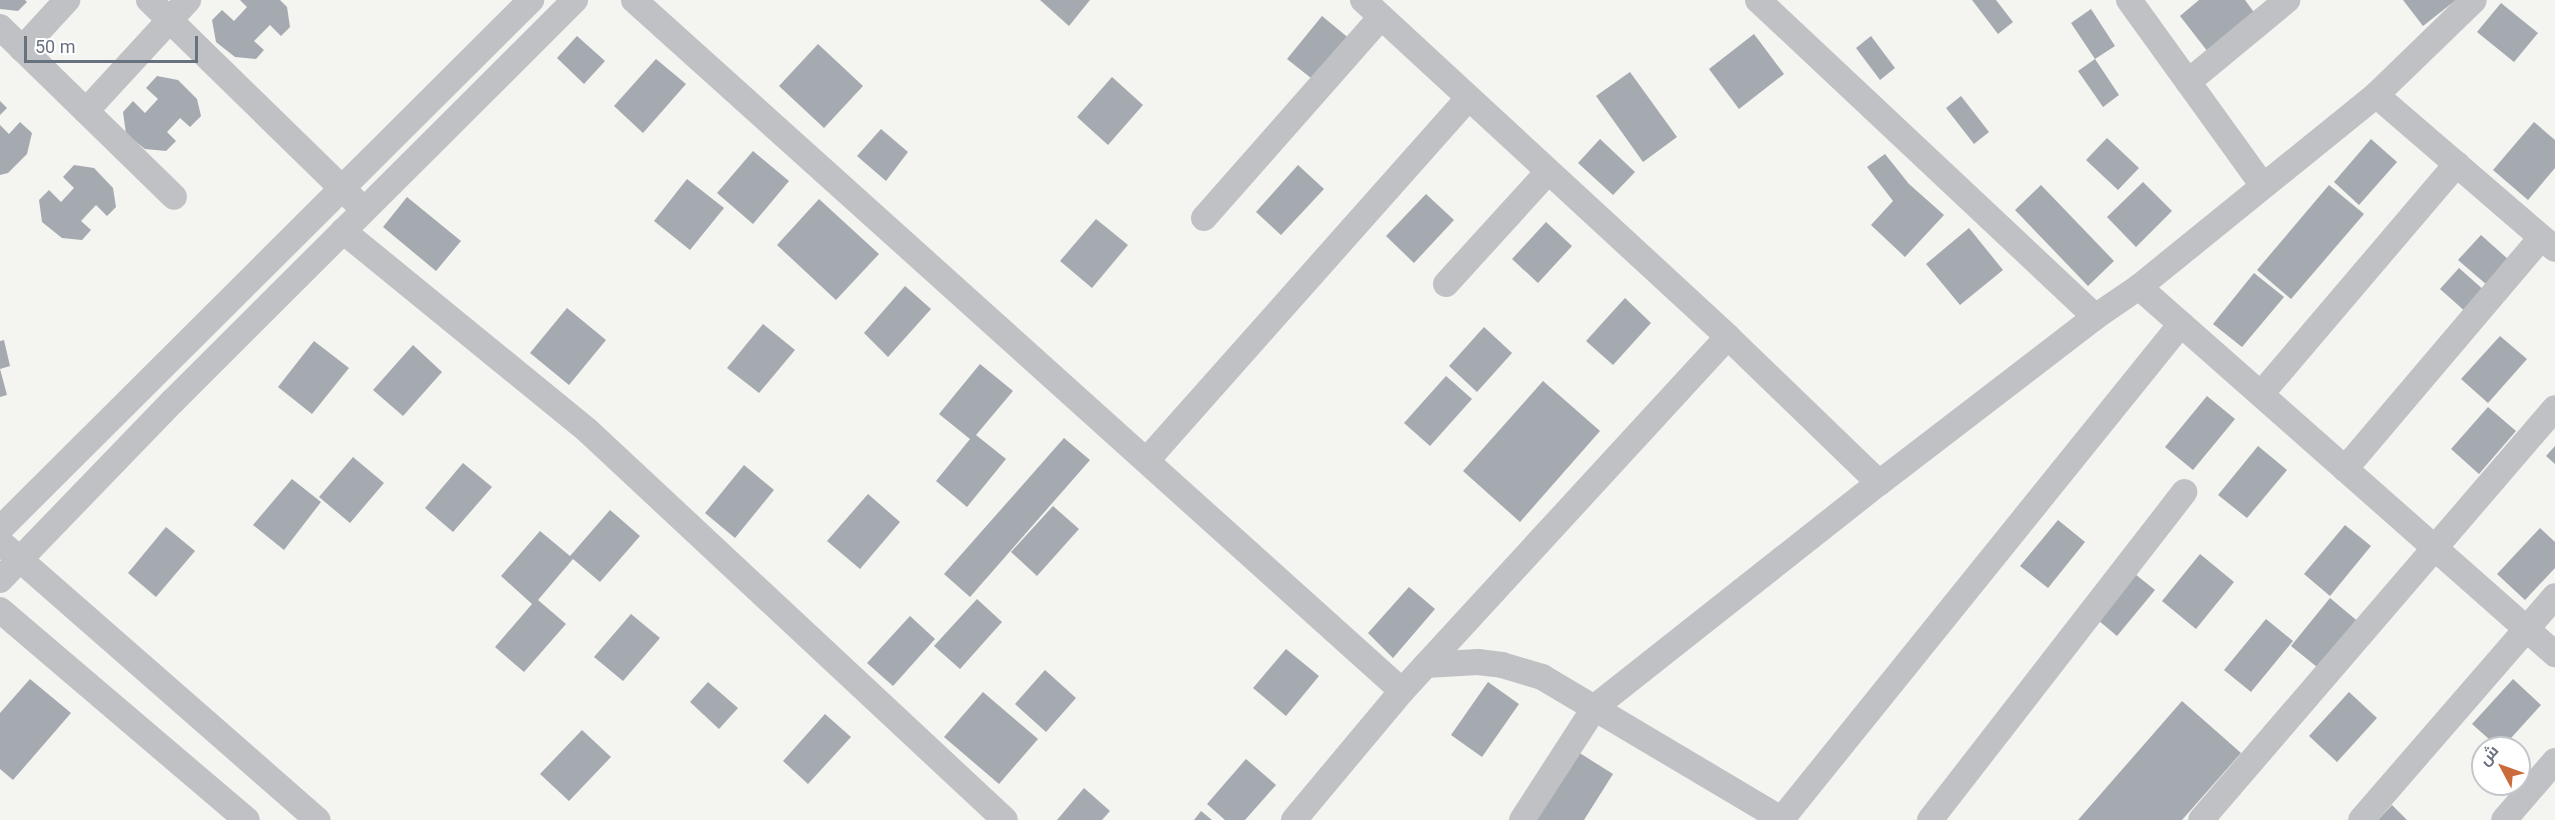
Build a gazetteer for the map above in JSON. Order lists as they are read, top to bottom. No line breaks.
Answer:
{"scale_bar":"50 m","north":"top left"}
